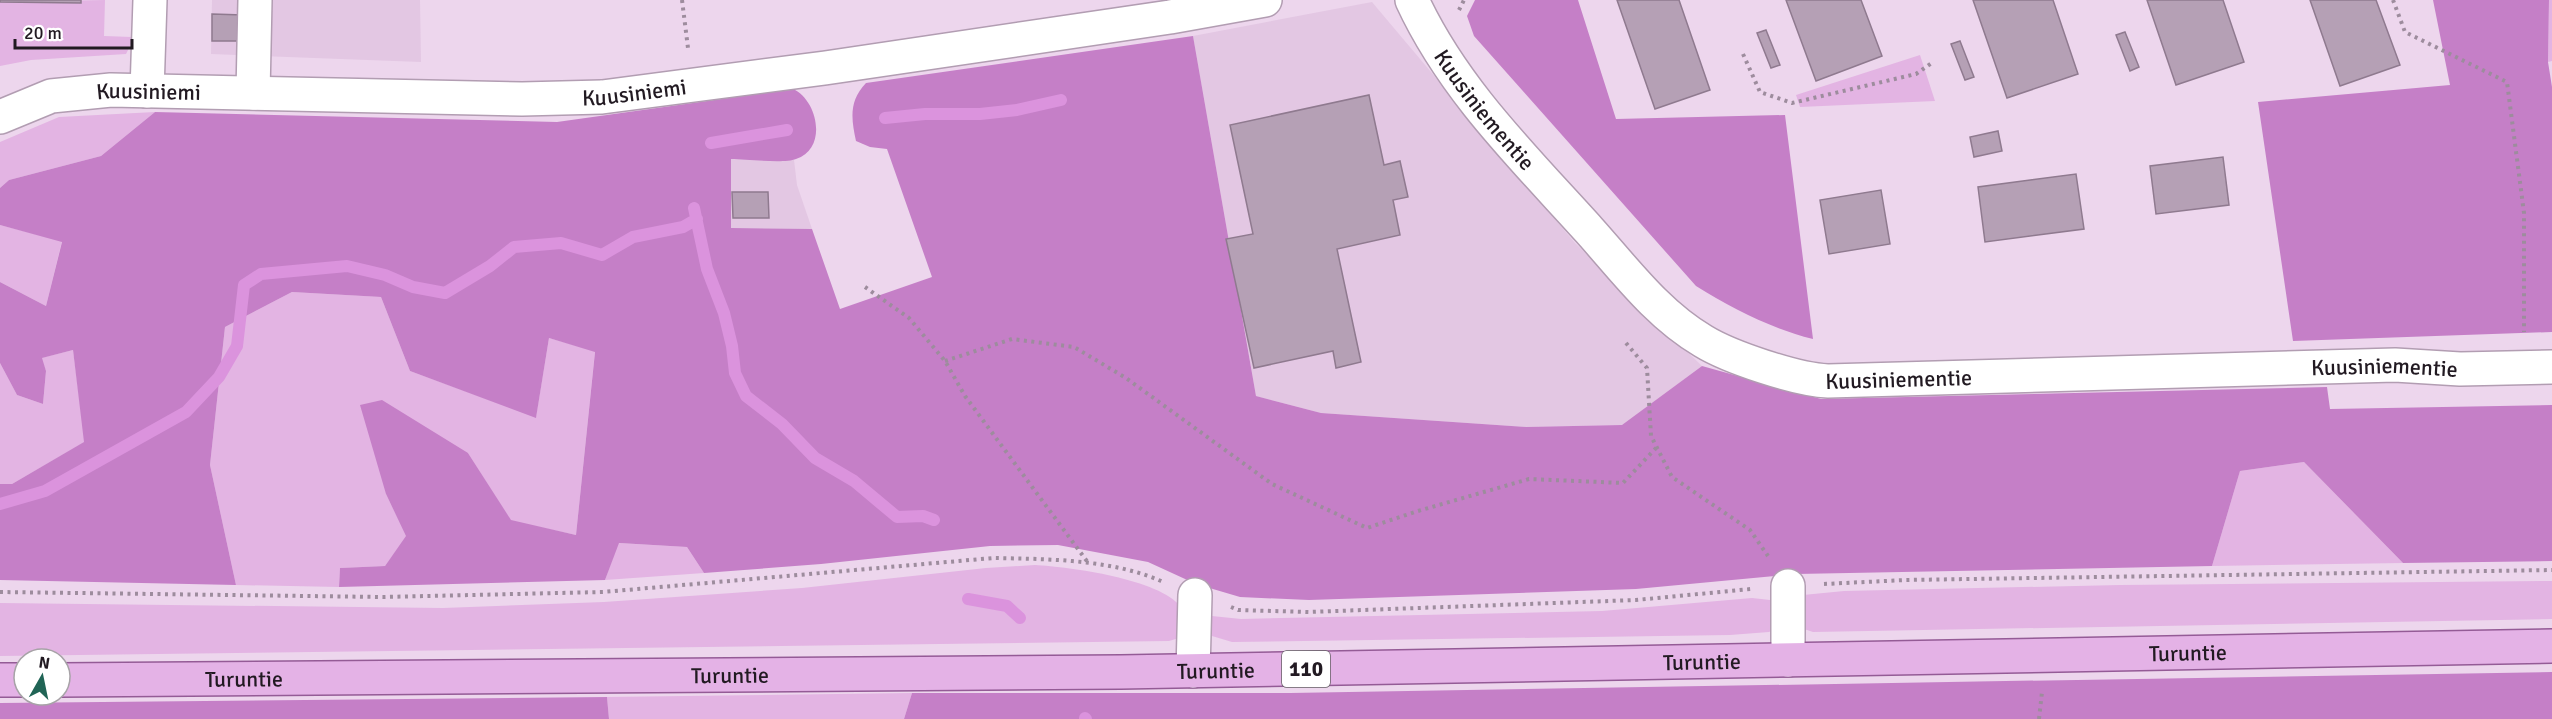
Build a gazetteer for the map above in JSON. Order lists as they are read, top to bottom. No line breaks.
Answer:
{"streets":{"main road":["Turuntie","110"],"street":["Kuusiniemi","Kuusiniementie"]},"scale_bar":"20 m","north":"top"}
